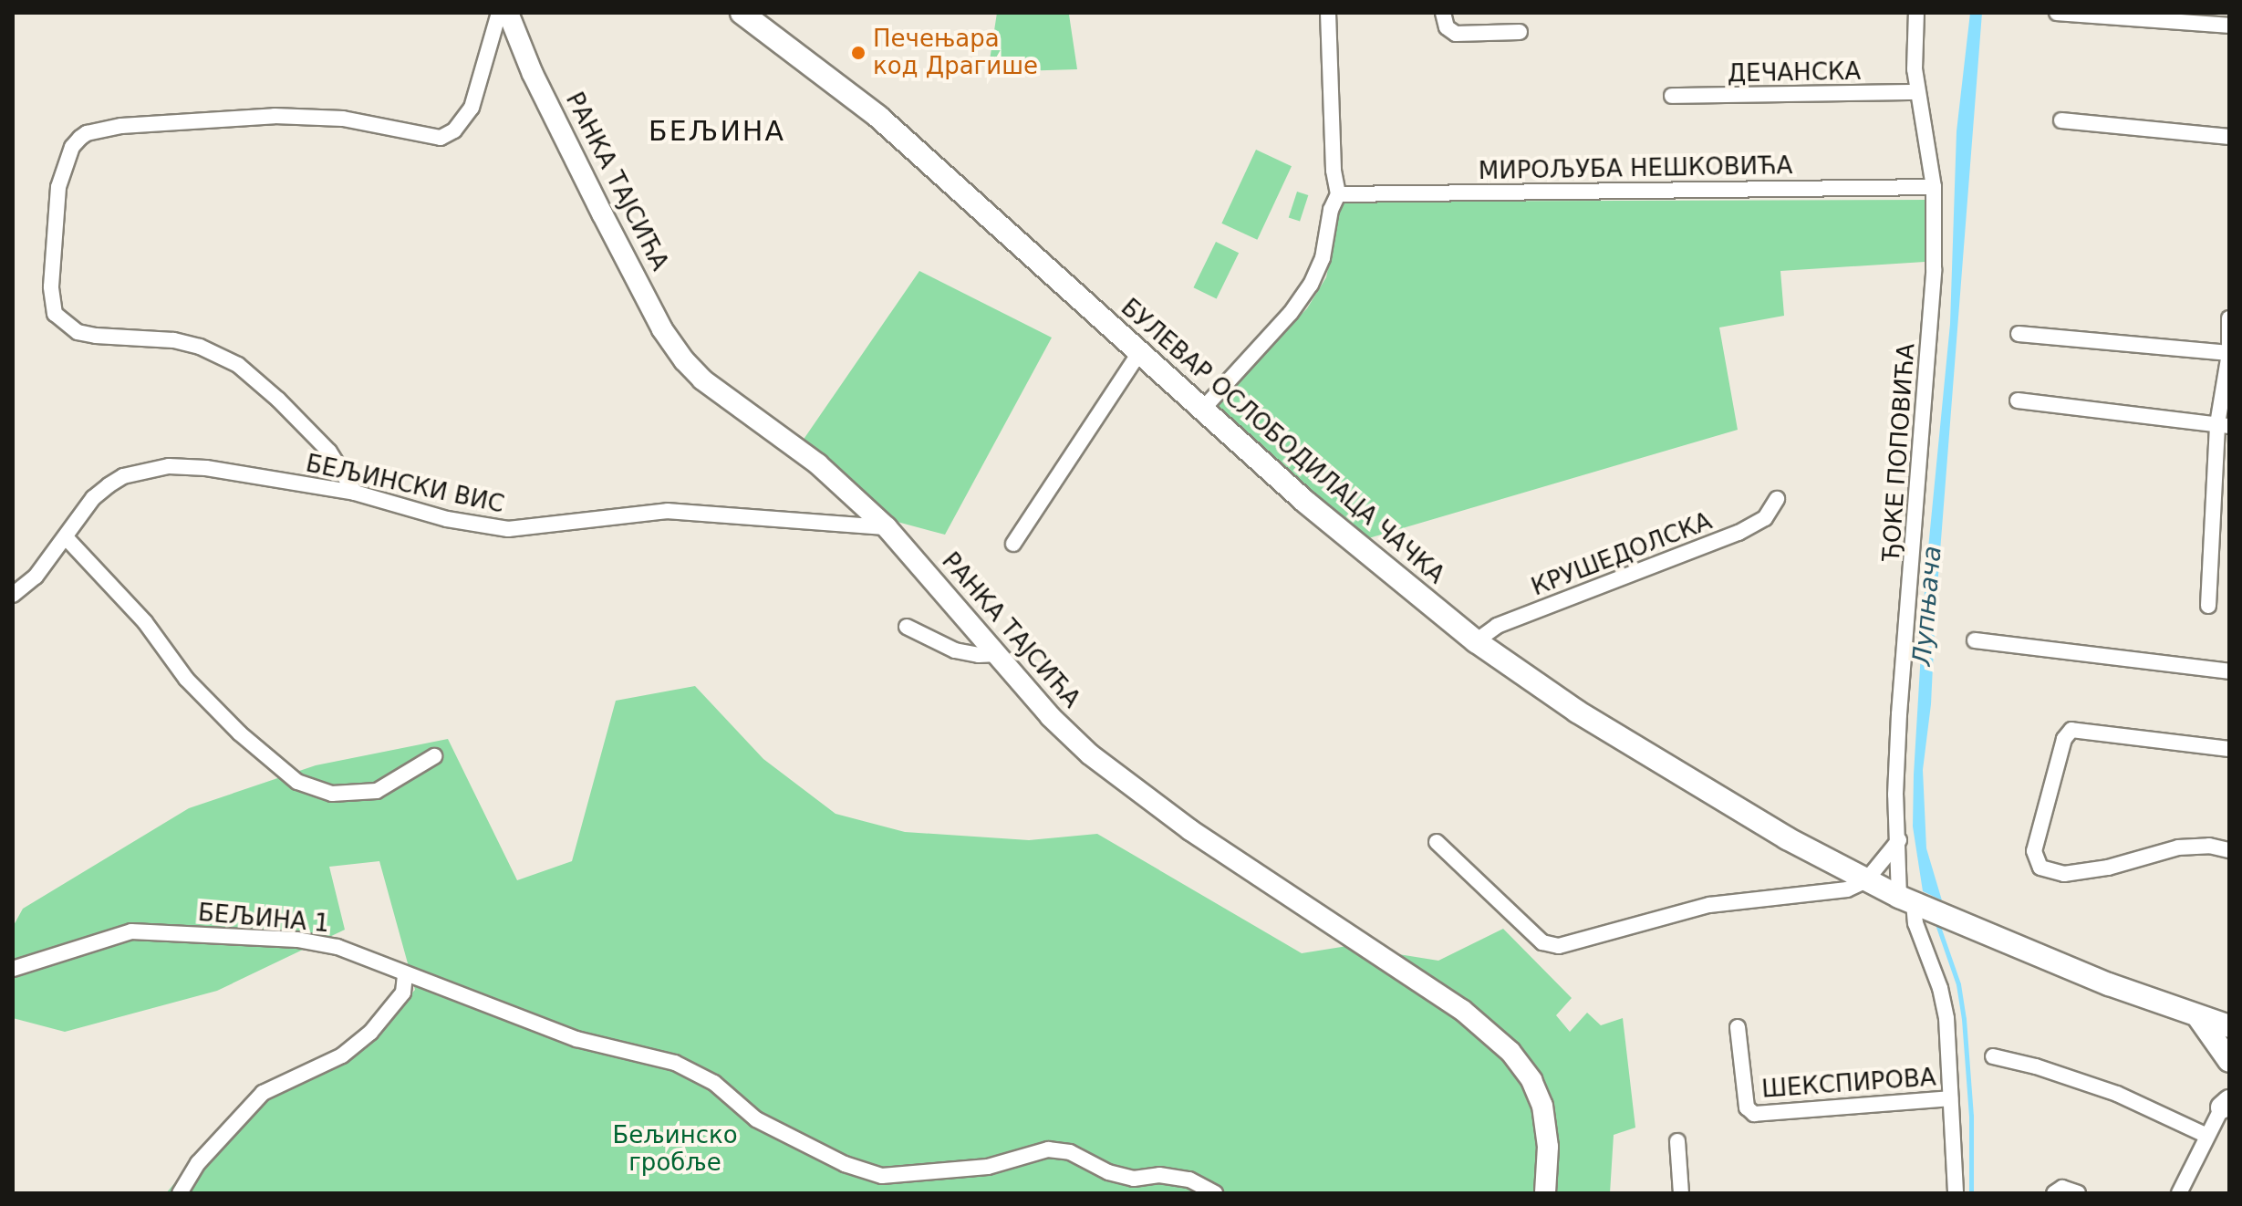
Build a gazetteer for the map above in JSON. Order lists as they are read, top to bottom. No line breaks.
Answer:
{"streets":{"main road":["БУЛЕВАР ОСЛОБОДИЛАЦА ЧАЧКА"],"street":["ДЕЧАНСКА","МИРОЉУБА НЕШКОВИЋА","РАНКА ТАЈСИЋА","ЂОКЕ ПОПОВИЋА","БЕЉИНСКИ ВИС","КРУШЕДОЛСКА","БЕЉИНА 1","ШЕКСПИРОВА"]},"crossings":[["ДЕЧАНСКА","ЂОКЕ ПОПОВИЋА"],["МИРОЉУБА НЕШКОВИЋА","ЂОКЕ ПОПОВИЋА"],["РАНКА ТАЈСИЋА","БЕЉИНСКИ ВИС"],["БУЛЕВАР ОСЛОБОДИЛАЦА ЧАЧКА","ЂОКЕ ПОПОВИЋА"],["БУЛЕВАР ОСЛОБОДИЛАЦА ЧАЧКА","КРУШЕДОЛСКА"],["ЂОКЕ ПОПОВИЋА","ШЕКСПИРОВА"]],"districts":["БЕЉИНА"],"water":["Лупњача"],"parks":["Бељинско гробље"],"places":["Печењара код Драгише"]}
